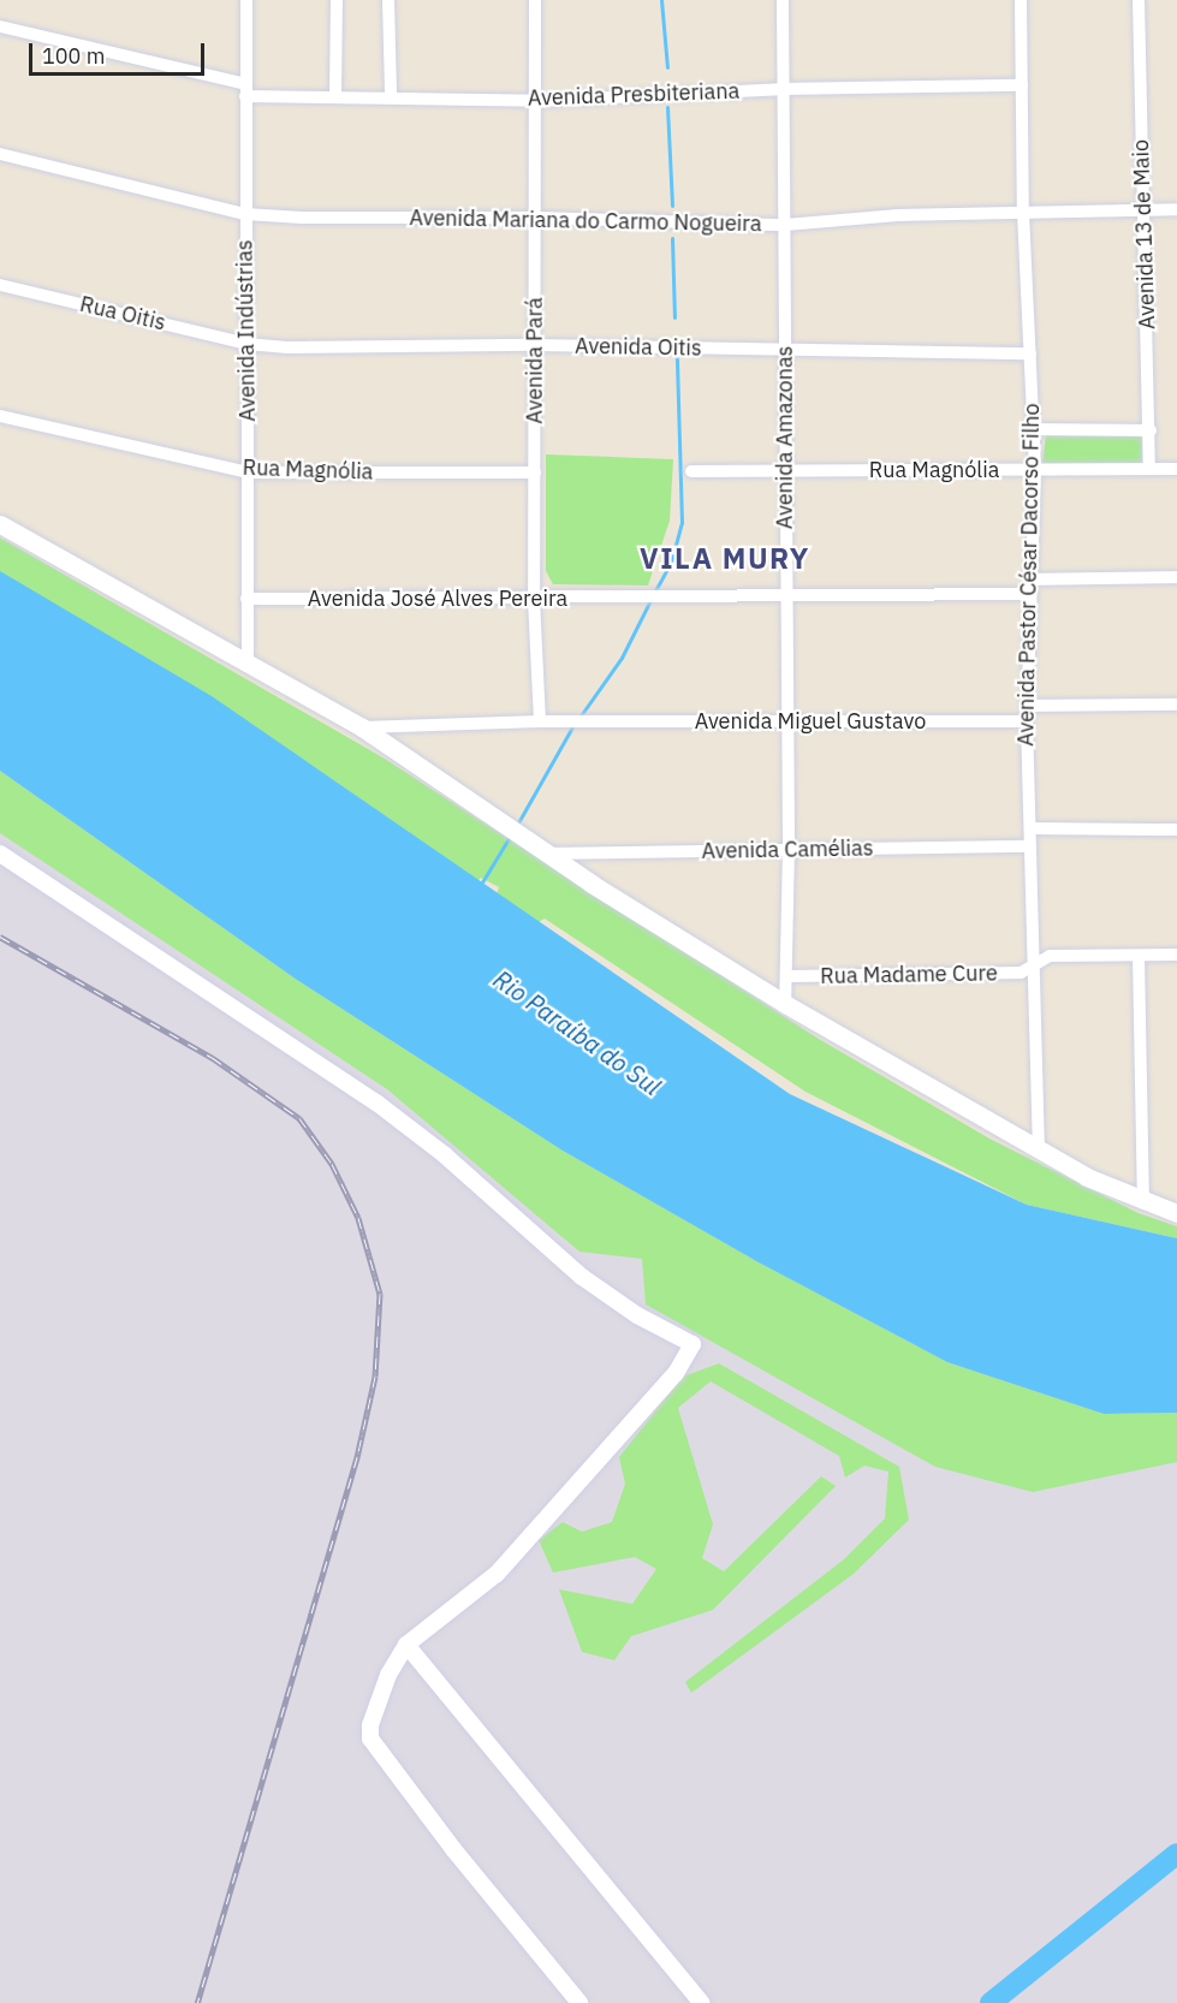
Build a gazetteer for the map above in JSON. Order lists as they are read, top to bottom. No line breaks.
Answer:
{"streets":{"street":["Avenida Presbiteriana","Avenida Mariana do Carmo Nogueira","Avenida 13 de Maio","Rua Oitis","Avenida Indústrias","Avenida Oitis","Avenida Pará","Avenida Amazonas","Rua Magnólia","Avenida Pastor César Dacorso Filho","Avenida José Alves Pereira","Avenida Miguel Gustavo","Avenida Camélias","Rua Madame Cure"]},"crossings":[["Avenida Presbiteriana","Avenida Indústrias"],["Avenida Presbiteriana","Avenida Pará"],["Avenida Presbiteriana","Avenida Amazonas"],["Avenida Presbiteriana","Avenida Pastor César Dacorso Filho"],["Avenida Mariana do Carmo Nogueira","Avenida 13 de Maio"],["Avenida Mariana do Carmo Nogueira","Avenida Indústrias"],["Avenida Mariana do Carmo Nogueira","Avenida Pará"],["Avenida Mariana do Carmo Nogueira","Avenida Amazonas"],["Avenida Mariana do Carmo Nogueira","Avenida Pastor César Dacorso Filho"],["Avenida 13 de Maio","Rua Magnólia"],["Rua Oitis","Avenida Indústrias"],["Rua Oitis","Avenida Oitis"],["Avenida Indústrias","Avenida Oitis"],["Avenida Indústrias","Rua Magnólia"],["Avenida Indústrias","Avenida José Alves Pereira"],["Avenida Oitis","Avenida Pará"],["Avenida Oitis","Avenida Amazonas"],["Avenida Oitis","Avenida Pastor César Dacorso Filho"],["Avenida Pará","Rua Magnólia"],["Avenida Pará","Avenida José Alves Pereira"],["Avenida Pará","Avenida Miguel Gustavo"],["Avenida Amazonas","Rua Magnólia"],["Avenida Amazonas","Avenida José Alves Pereira"],["Avenida Amazonas","Avenida Miguel Gustavo"],["Avenida Amazonas","Avenida Camélias"],["Avenida Amazonas","Rua Madame Cure"],["Rua Magnólia","Avenida Pastor César Dacorso Filho"],["Avenida Pastor César Dacorso Filho","Avenida Miguel Gustavo"],["Avenida Pastor César Dacorso Filho","Avenida Camélias"],["Avenida Pastor César Dacorso Filho","Rua Madame Cure"]],"districts":["VILA MURY"],"water":["Rio Paraíba do Sul"],"scale_bar":"100 m"}
